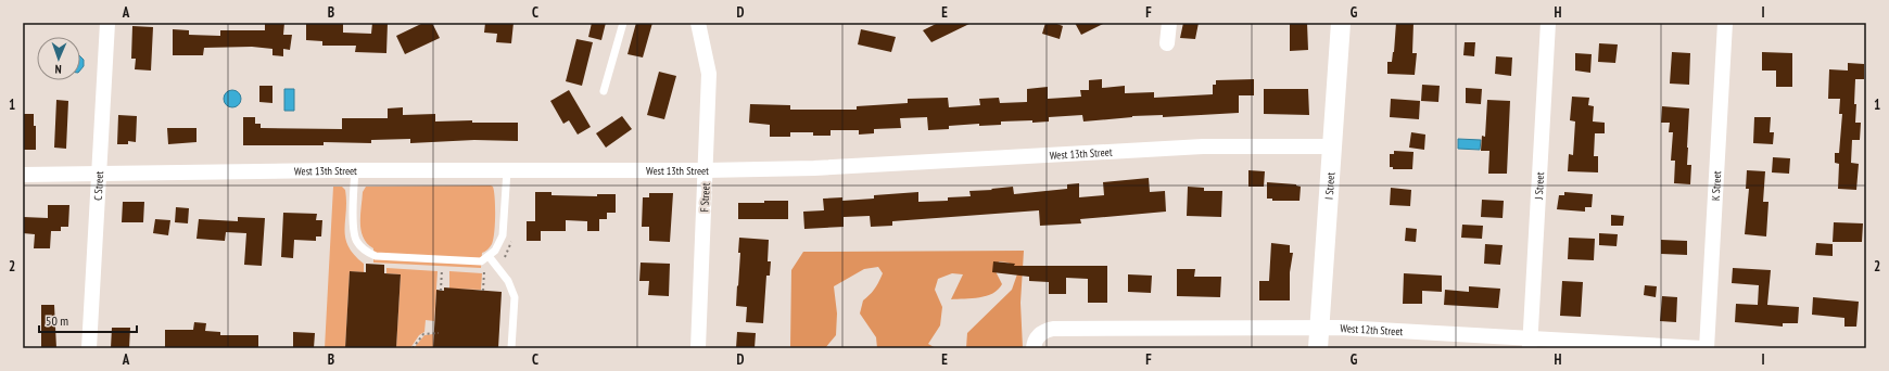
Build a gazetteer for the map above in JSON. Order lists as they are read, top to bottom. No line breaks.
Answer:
{"streets":{"street":["West 13th Street","C Street","I Street","J Street","K Street","F Street","West 12th Street"]},"crossings":[["West 13th Street","C Street"],["West 13th Street","I Street"],["West 13th Street","F Street"],["I Street","West 12th Street"],["J Street","West 12th Street"]],"scale_bar":"50 m","north":"bottom","grid":{"columns":["A","B","C","D","E","F","G","H","I"],"rows":["1","2"]}}
